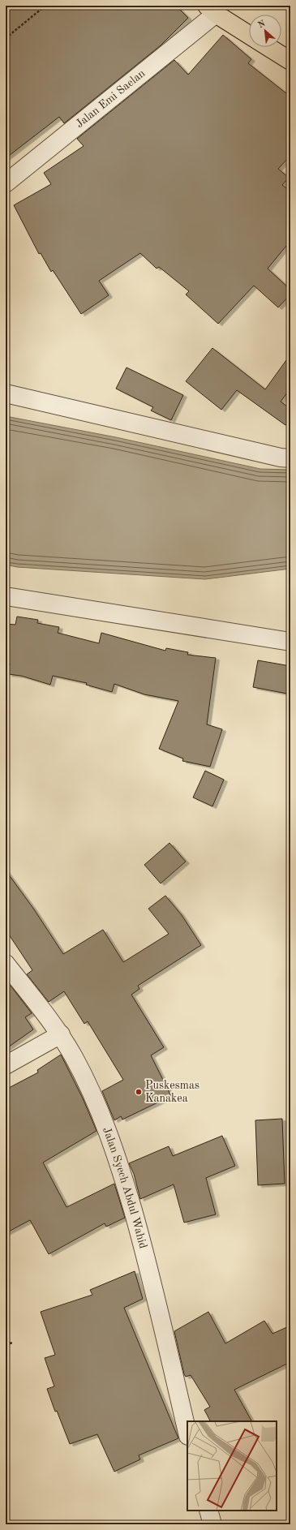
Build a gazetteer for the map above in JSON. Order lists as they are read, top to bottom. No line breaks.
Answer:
{"streets":{"street":["Jalan Emi Saelan","Jalan Syech Abdul Wahid"]},"places":["Puskesmas Kanakea"],"north":"top left"}
